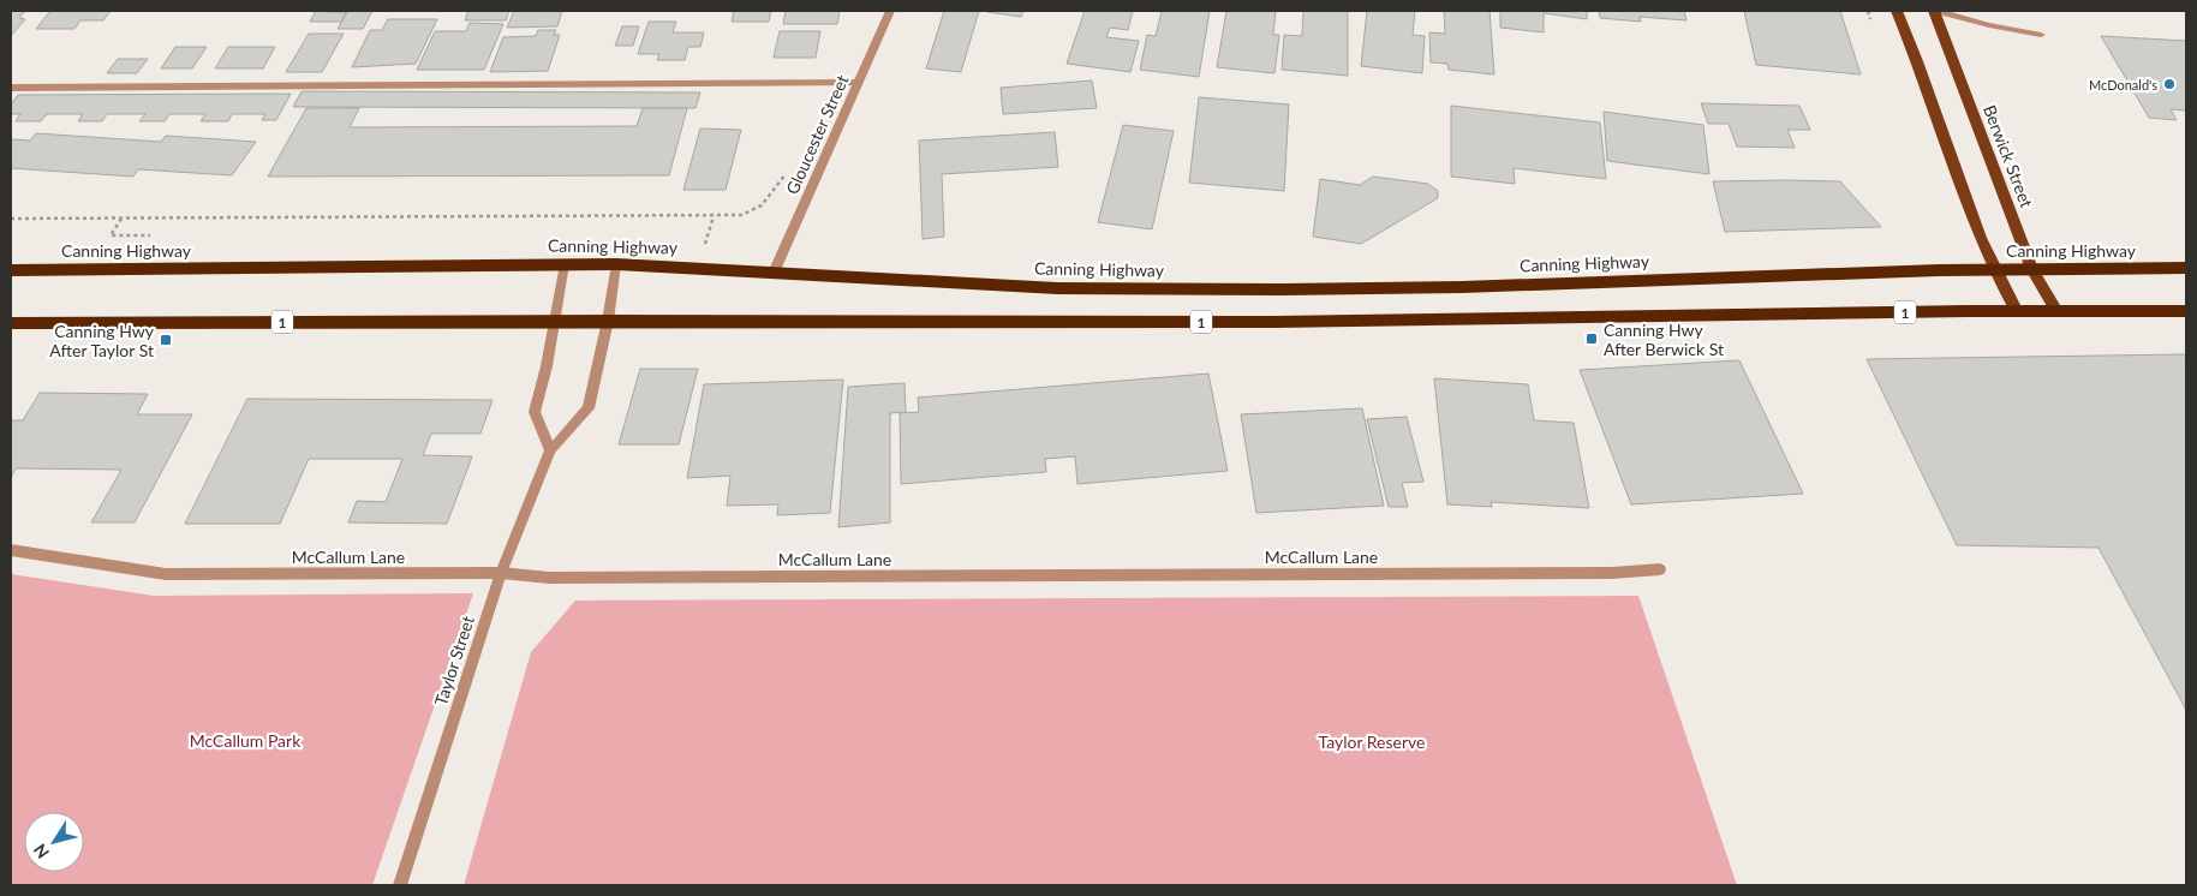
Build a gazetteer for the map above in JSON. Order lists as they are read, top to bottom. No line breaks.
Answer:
{"streets":{"highway":["Canning Highway","1"],"main road":["Berwick Street"],"street":["Gloucester Street","McCallum Lane","Taylor Street"]},"crossings":[["Gloucester Street","Canning Highway"],["Berwick Street","Canning Highway"],["Berwick Street","1"],["Canning Highway","Taylor Street"],["1","Taylor Street"],["McCallum Lane","Taylor Street"]],"parks":["McCallum Park","Taylor Reserve"],"places":{"other":["McDonald's"],"transit":["Canning Hwy After Berwick St","Canning Hwy After Taylor St"]},"north":"bottom left"}
